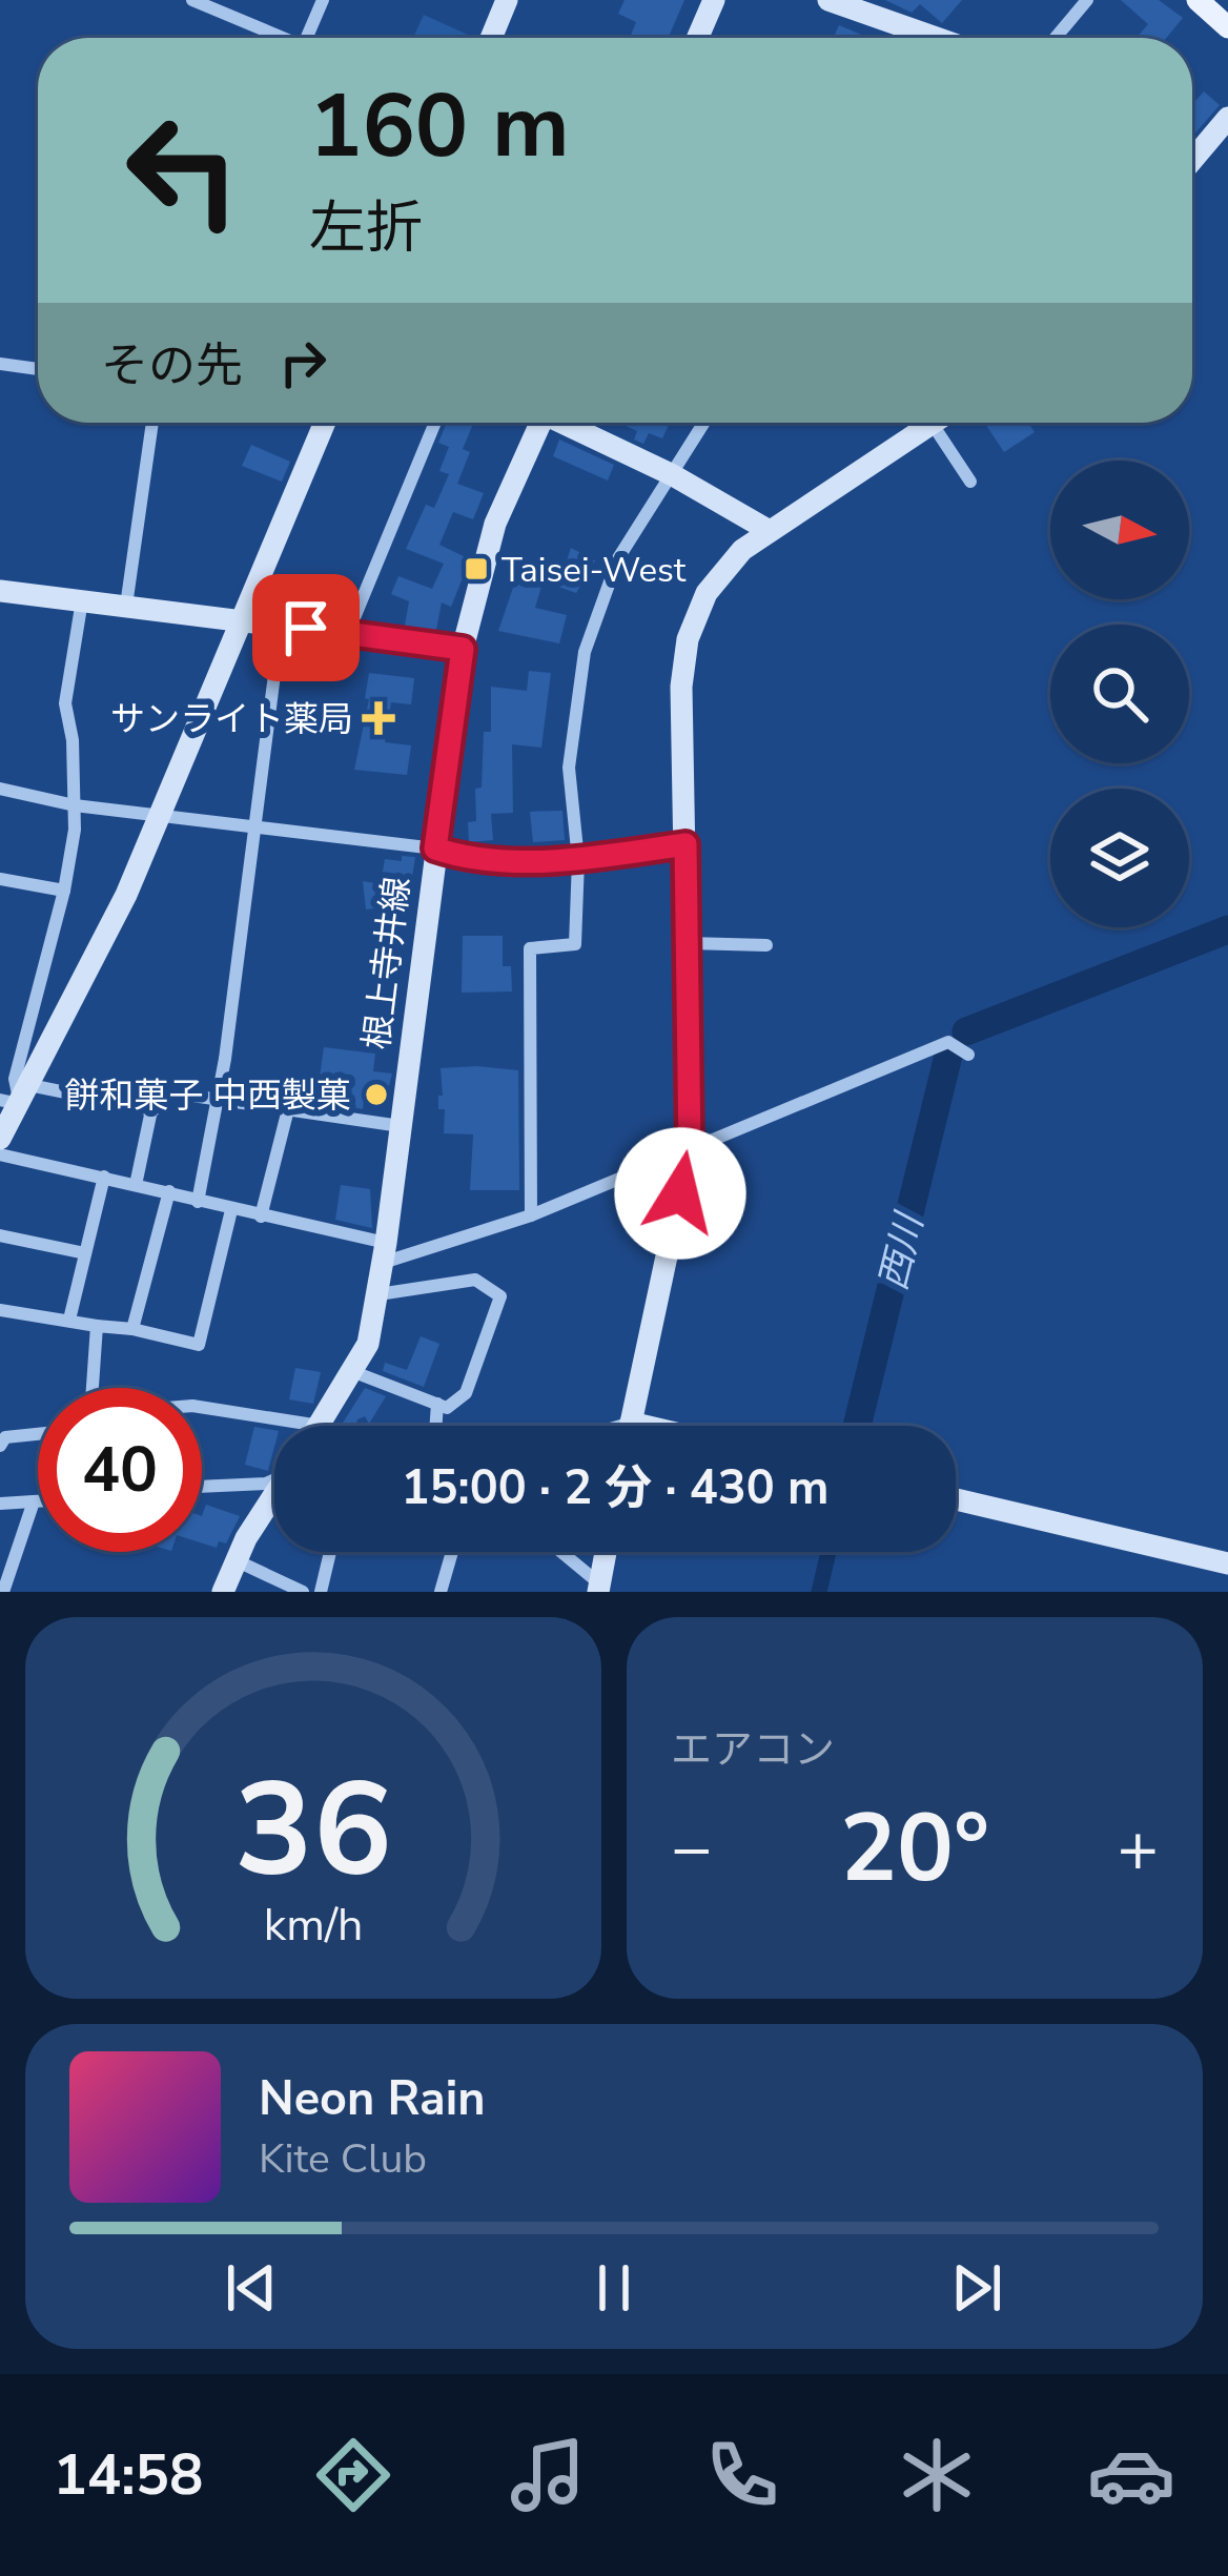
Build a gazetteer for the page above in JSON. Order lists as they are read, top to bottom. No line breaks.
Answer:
{"streets":{"street":["根上寺井線"]},"water":["西川"],"places":{"transit":["Taisei-West"],"health":["サンライト薬局"],"other":["餅和菓子 中西製菓"]},"north":"right","page":{"turn":["160 m","左折"],"then":"その先","limit":"40","trip":"15:00 · 2 分 · 430 m","tile":"エアコン","heat":["−","20°","+"],"song":["Neon Rain","Kite Club"],"tabs":"14:58","gauge":["36","km/h"]}}
